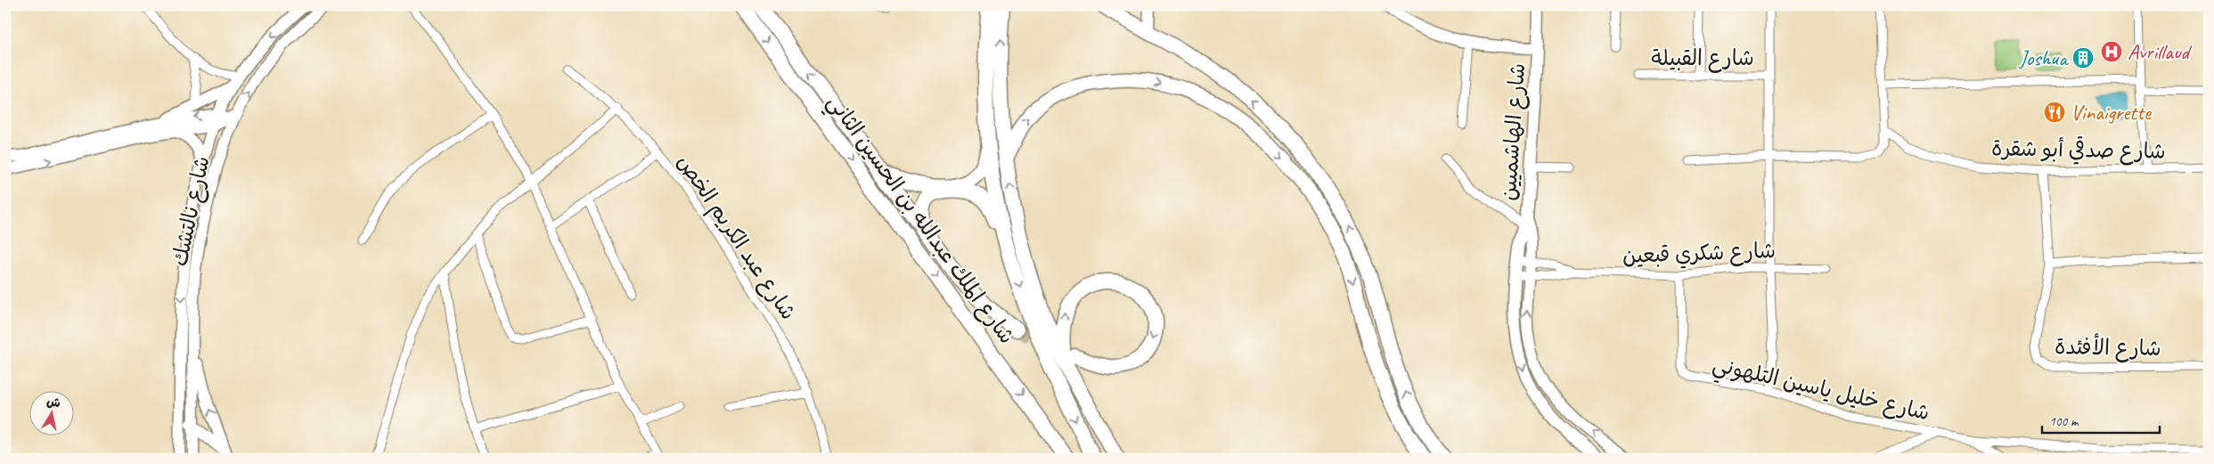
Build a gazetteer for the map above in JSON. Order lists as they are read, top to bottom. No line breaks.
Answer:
{"streets":{"highway":["شارع الملك عبدالله بن الحسين الثاني"],"street":["شارع القبيلة","شارع الهاشميين","شارع صدقي أبو شقرة","شارع نالتشك","شارع عبد الكريم الخص","شارع شكري قبعين","شارع الأفئدة","شارع خليل ياسين التلهوني"]},"crossings":[["شارع القبيلة","شارع شكري قبعين"],["شارع القبيلة","شارع خليل ياسين التلهوني"],["شارع الهاشميين","شارع شكري قبعين"],["شارع صدقي أبو شقرة","شارع الأفئدة"],["شارع شكري قبعين","شارع خليل ياسين التلهوني"]],"places":{"hospital":["Avrillaud"],"building":["Joshua"],"restaurant":["Vinaigrette"]},"scale_bar":"100 m","north":"top"}
